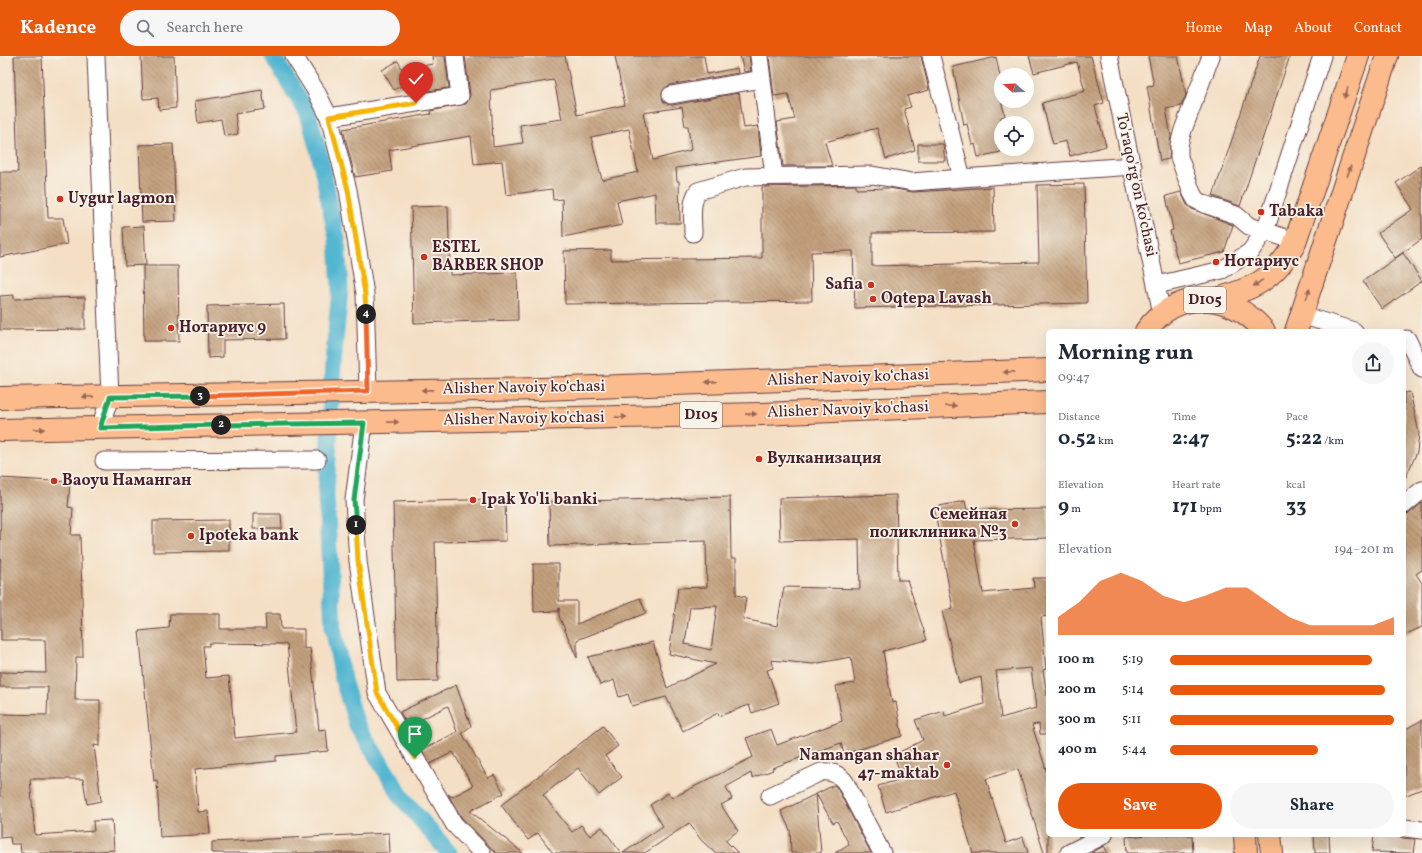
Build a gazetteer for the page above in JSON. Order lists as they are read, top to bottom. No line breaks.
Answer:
{"streets":{"main road":["D105","Alisher Navoiy koʻchasi","Alisher Navoiy ko'chasi"],"street":["To'raqo'rg'on ko'chasi"]},"crossings":[["To'raqo'rg'on ko'chasi","D105"]],"one_way":["Alisher Navoiy koʻchasi","Alisher Navoiy ko'chasi"],"places":["Uygur lagmon","Tabaka","ESTEL BARBER SHOP","Нотариус","Safia","Oqtepa Lavash","Нотариус 9","Вулканизация","Baoyu Наманган","Ipak Yo'li banki","Семейная поликлиника №3","Ipoteka bank","Namangan shahar 47-maktab"],"north":"left","page":{"header":"Kadence","search":"Search here","nav":["Home","Map","About","Contact"],"pins":["4","3","2","1"],"heading":["Morning run","09:47"],"stats":[["Distance","0.52 km"],["Time","2:47"],["Pace","5:22 /km"],["Elevation","9 m"],["Heart rate","171 bpm"],["kcal","33"]],"chart":["Elevation","194–201 m"],"list":[{"name":"100 m","note":"5:19"},{"name":"200 m","note":"5:14"},{"name":"300 m","note":"5:11"},{"name":"400 m","note":"5:44"}],"buttons":["Save","Share"]}}
